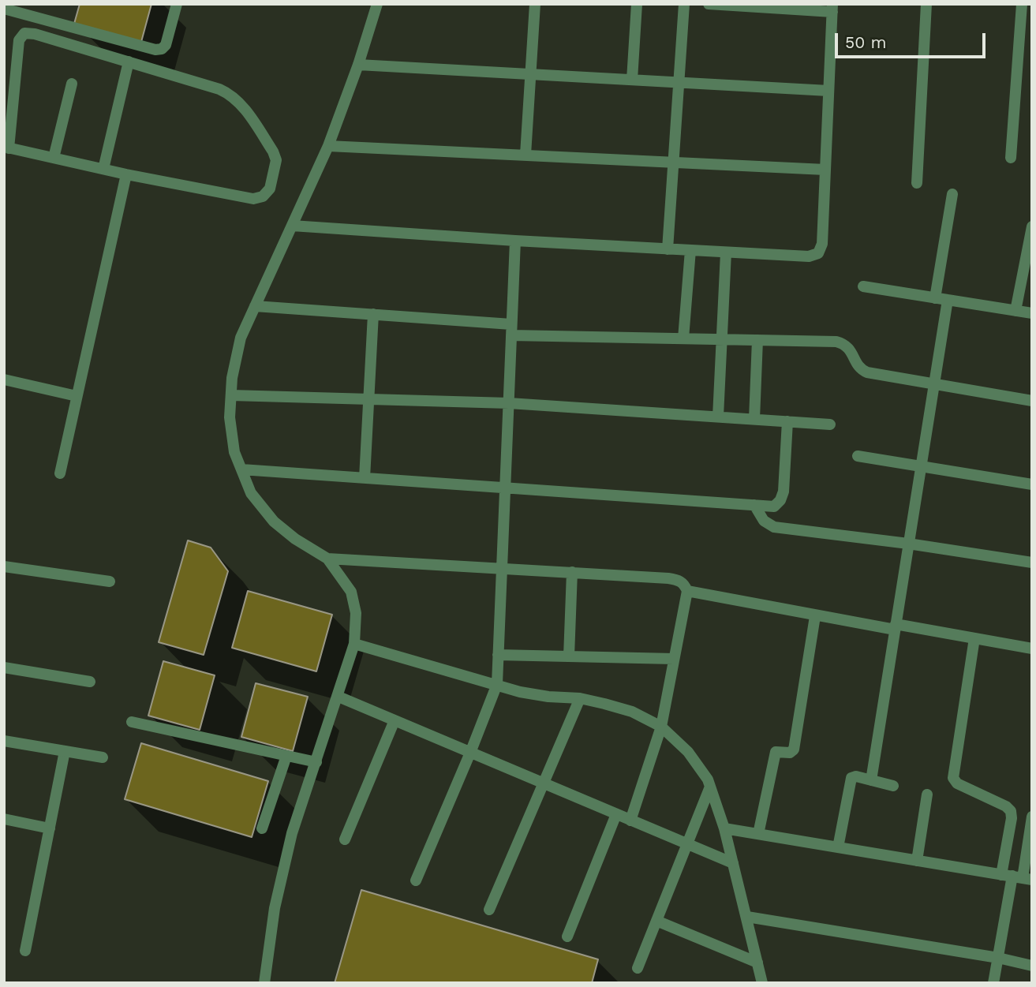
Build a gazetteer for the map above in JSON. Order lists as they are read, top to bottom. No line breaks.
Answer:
{"scale_bar":"50 m"}
